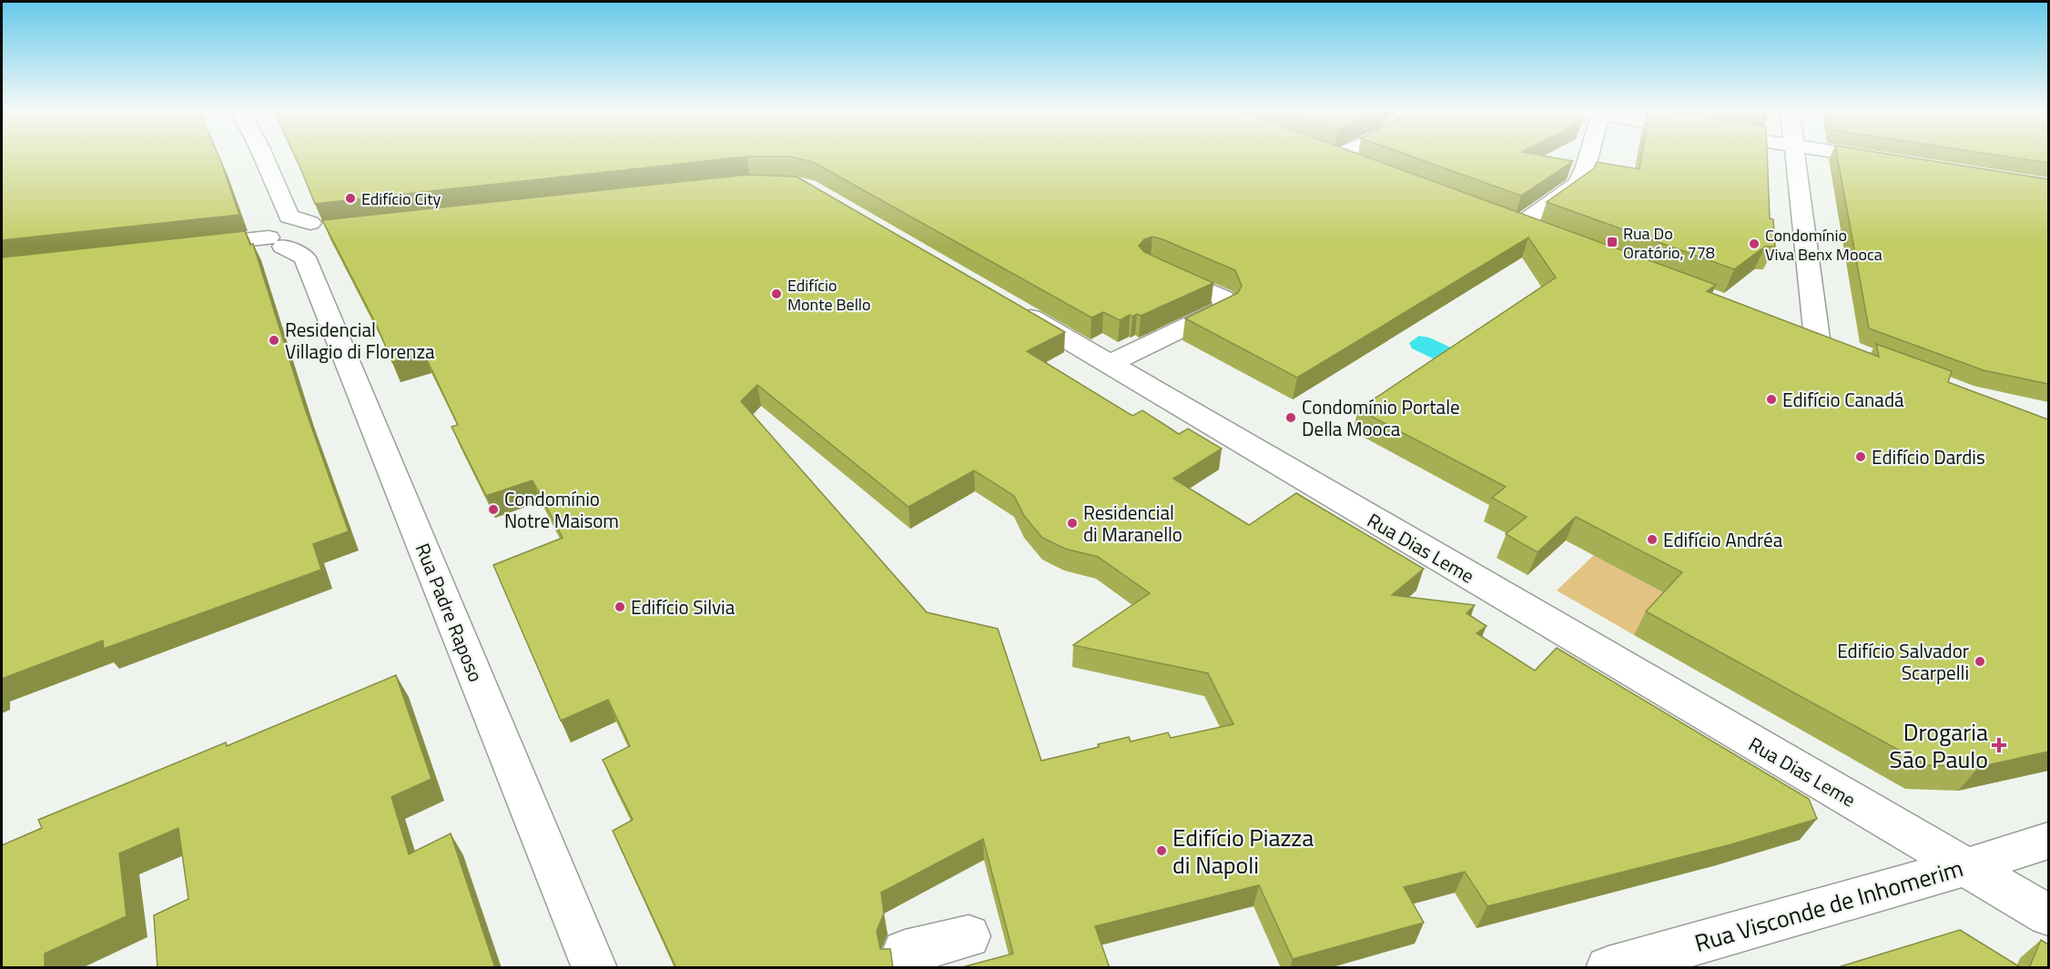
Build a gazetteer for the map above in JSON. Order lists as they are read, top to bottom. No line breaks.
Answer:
{"streets":{"street":["Rua Dias Leme","Rua Padre Raposo","Rua Visconde de Inhomerim"]},"crossings":[["Rua Dias Leme","Rua Visconde de Inhomerim"]],"places":{"other":["Edifício City","Condomínio Viva Benx Mooca","Edifício Monte Bello","Residencial Villagio di Florenza","Edifício Canadá","Condomínio Portale Della Mooca","Edifício Dardis","Condomínio Notre Maisom","Residencial di Maranello","Edifício Andréa","Edifício Silvia","Edifício Salvador Scarpelli","Edifício Piazza di Napoli"],"transit":["Rua Do Oratório, 778"],"health":["Drogaria São Paulo"]}}
